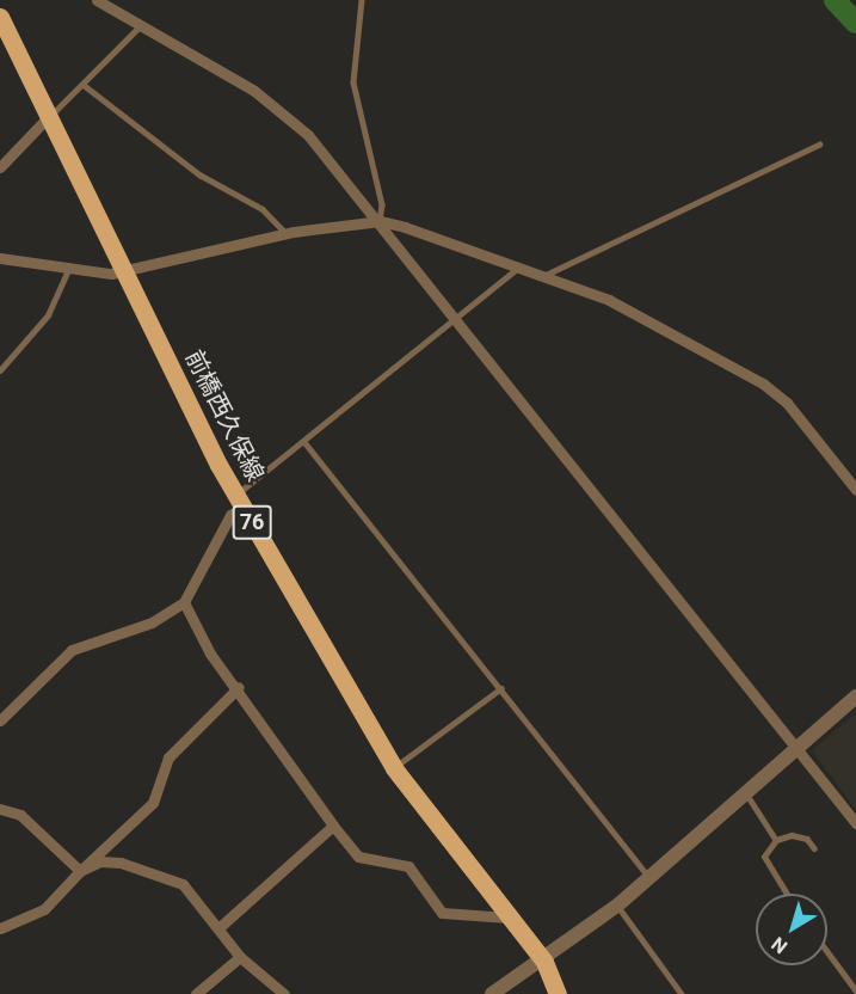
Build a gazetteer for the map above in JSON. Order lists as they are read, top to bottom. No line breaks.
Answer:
{"streets":{"main road":["前橋西久保線","76"]},"north":"bottom left"}
